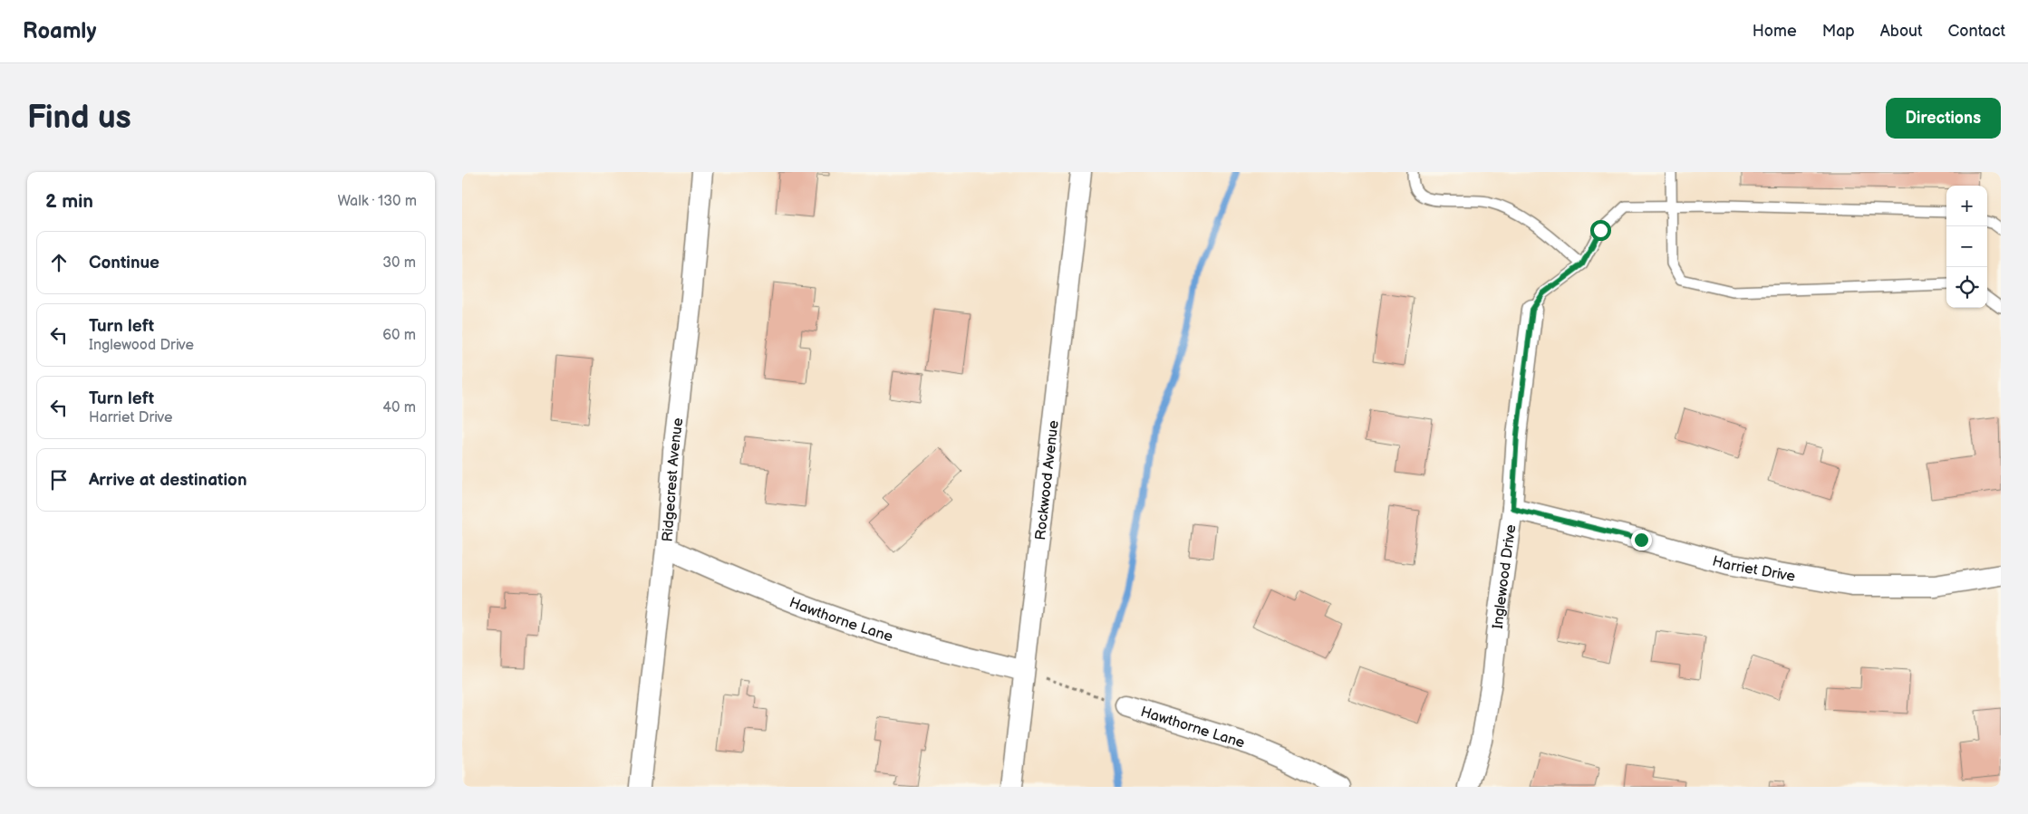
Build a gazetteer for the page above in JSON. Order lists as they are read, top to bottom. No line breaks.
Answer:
{"streets":{"street":["Rockwood Avenue","Ridgecrest Avenue","Harriet Drive","Inglewood Drive","Hawthorne Lane"]},"crossings":[["Rockwood Avenue","Hawthorne Lane"],["Ridgecrest Avenue","Hawthorne Lane"],["Harriet Drive","Inglewood Drive"]],"page":{"header":"Roamly","nav":["Home","Map","About","Contact"],"buttons":"Directions","title":"Find us","heading":["2 min","Walk · 130 m"],"map_buttons":["+","−"],"list":[["Continue","30 m"],["Turn left","Inglewood Drive","60 m"],["Turn left","Harriet Drive","40 m"],"Arrive at destination"]}}
